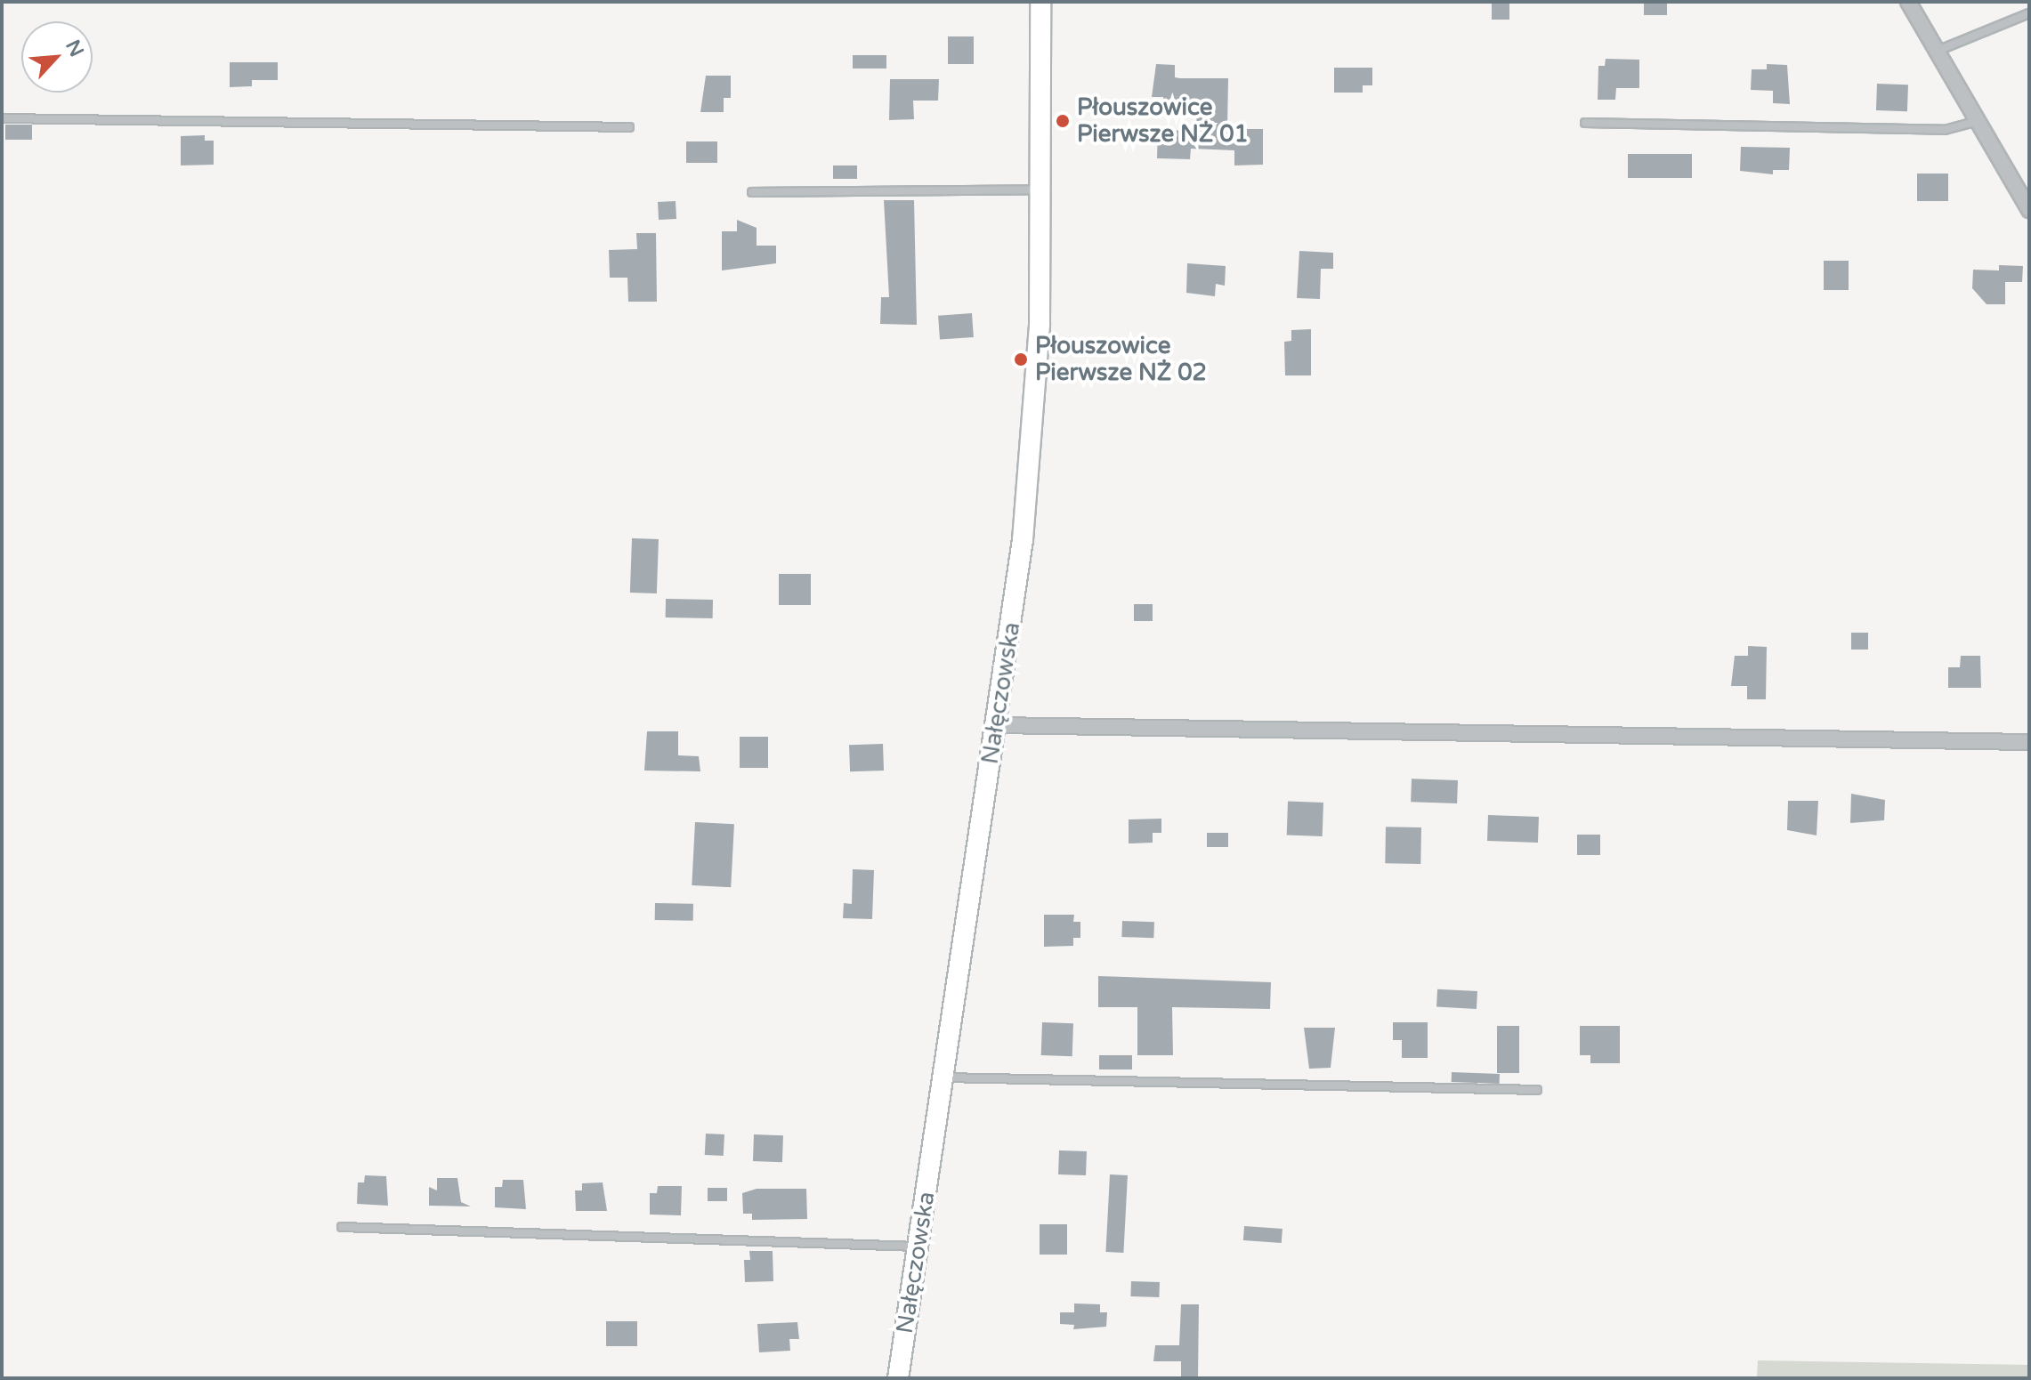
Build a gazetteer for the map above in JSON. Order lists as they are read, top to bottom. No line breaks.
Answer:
{"streets":{"main road":["Nałęczowska"]},"places":["Płouszowice Pierwsze NŻ 01","Płouszowice Pierwsze NŻ 02"],"north":"top right"}
